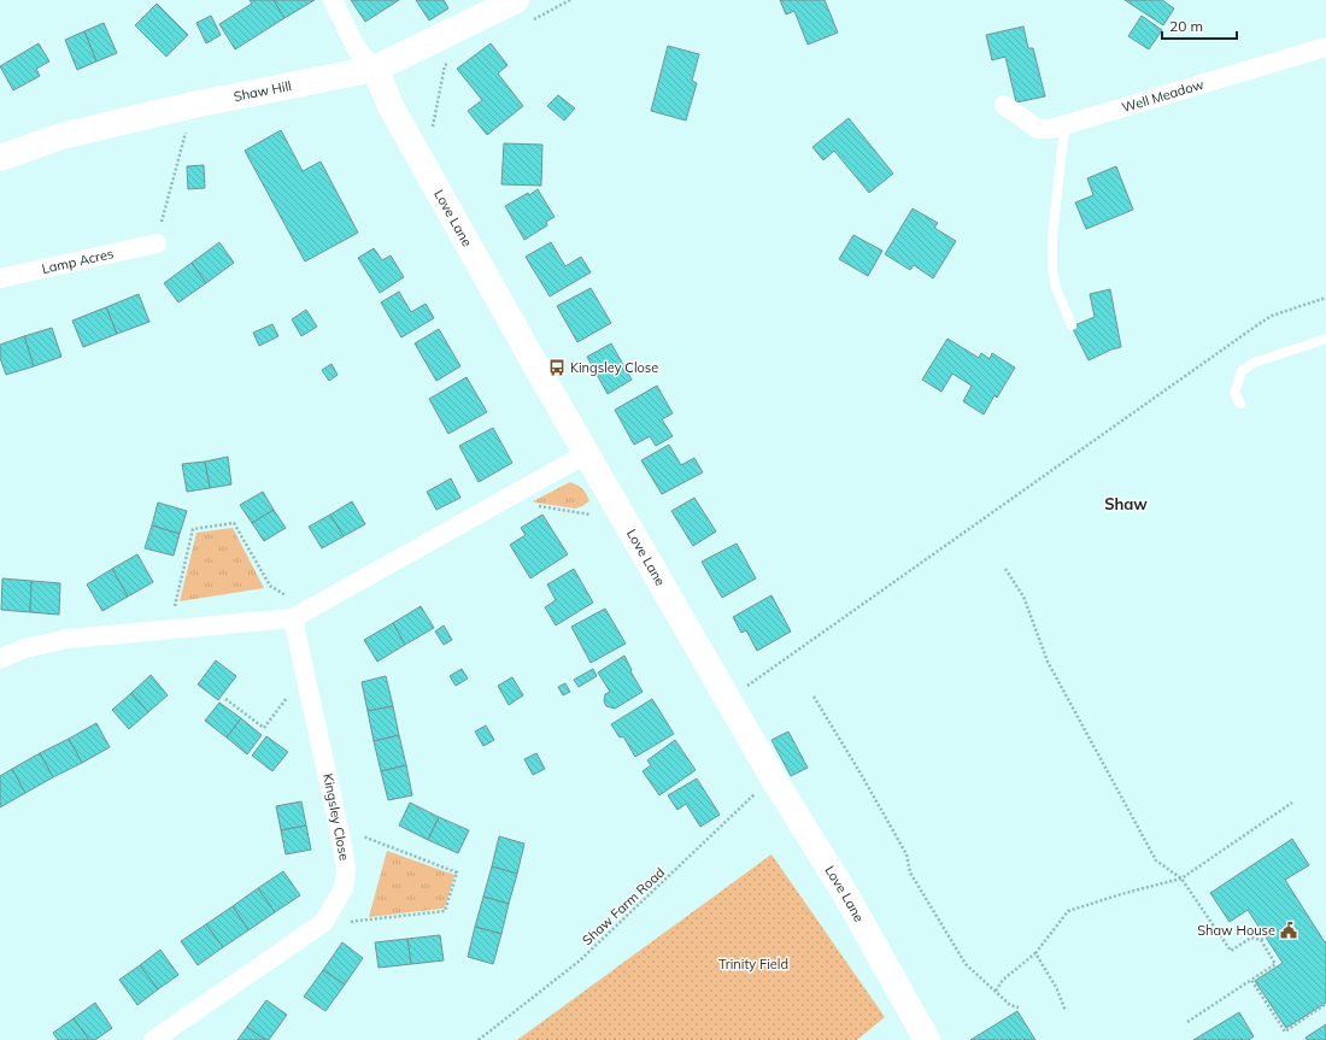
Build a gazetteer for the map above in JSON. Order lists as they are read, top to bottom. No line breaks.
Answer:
{"streets":{"street":["Shaw Hill","Well Meadow","Love Lane","Lamp Acres","Kingsley Close"],"path":["Shaw Farm Road"]},"crossings":[["Shaw Hill","Love Lane"],["Love Lane","Shaw Farm Road"]],"districts":["Shaw"],"parks":["Trinity Field"],"places":{"bus stop":["Kingsley Close"],"public building":["Shaw House"]},"scale_bar":"20 m"}
